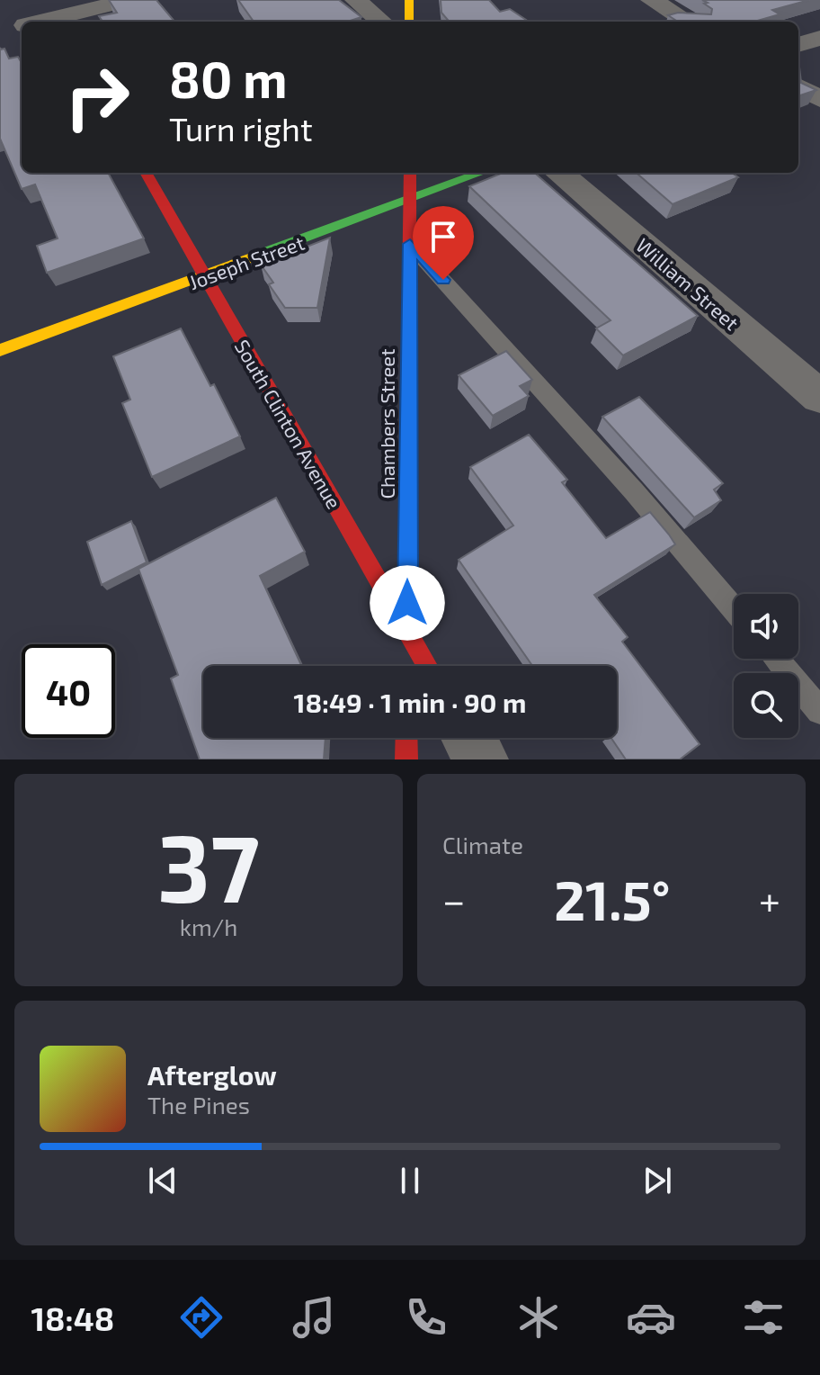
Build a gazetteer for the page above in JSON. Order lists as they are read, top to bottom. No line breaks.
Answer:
{"streets":{"street":["Joseph Street","William Street","South Clinton Avenue","Chambers Street"]},"crossings":[["Joseph Street","South Clinton Avenue"],["Joseph Street","Chambers Street"],["South Clinton Avenue","Chambers Street"]],"page":{"turn":["80 m","Turn right"],"limit":"40","trip":"18:49 · 1 min · 90 m","tile":[["37","km/h"],"Climate"],"heat":["−","21.5°","+"],"song":["Afterglow","The Pines"],"tabs":"18:48"}}
